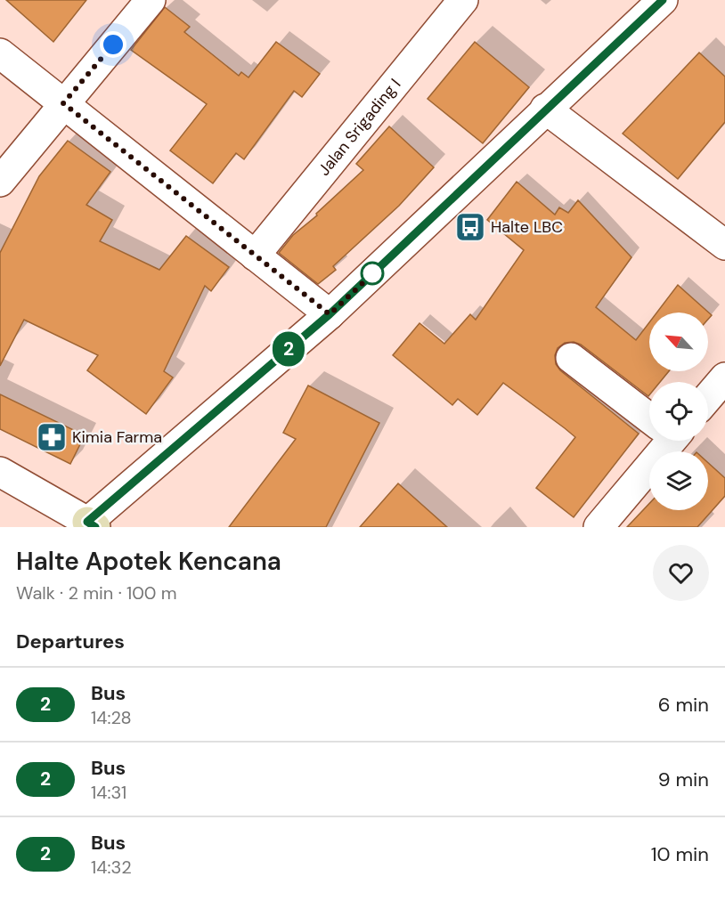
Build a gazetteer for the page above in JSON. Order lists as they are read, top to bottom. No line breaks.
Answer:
{"streets":{"street":["Jalan Srigading I"]},"places":{"bus stop":["Halte LBC"],"pharmacy":["Kimia Farma"]},"lines":["bus line 2"],"north":"top left","page":{"on_map":"2","heading":[["Halte Apotek Kencana","Walk · 2 min · 100 m"],"Departures"],"list":[{"mark":"2","name":"Bus","note":"14:28","value":"6 min"},{"mark":"2","name":"Bus","note":"14:31","value":"9 min"},{"mark":"2","name":"Bus","note":"14:32","value":"10 min"}]}}
